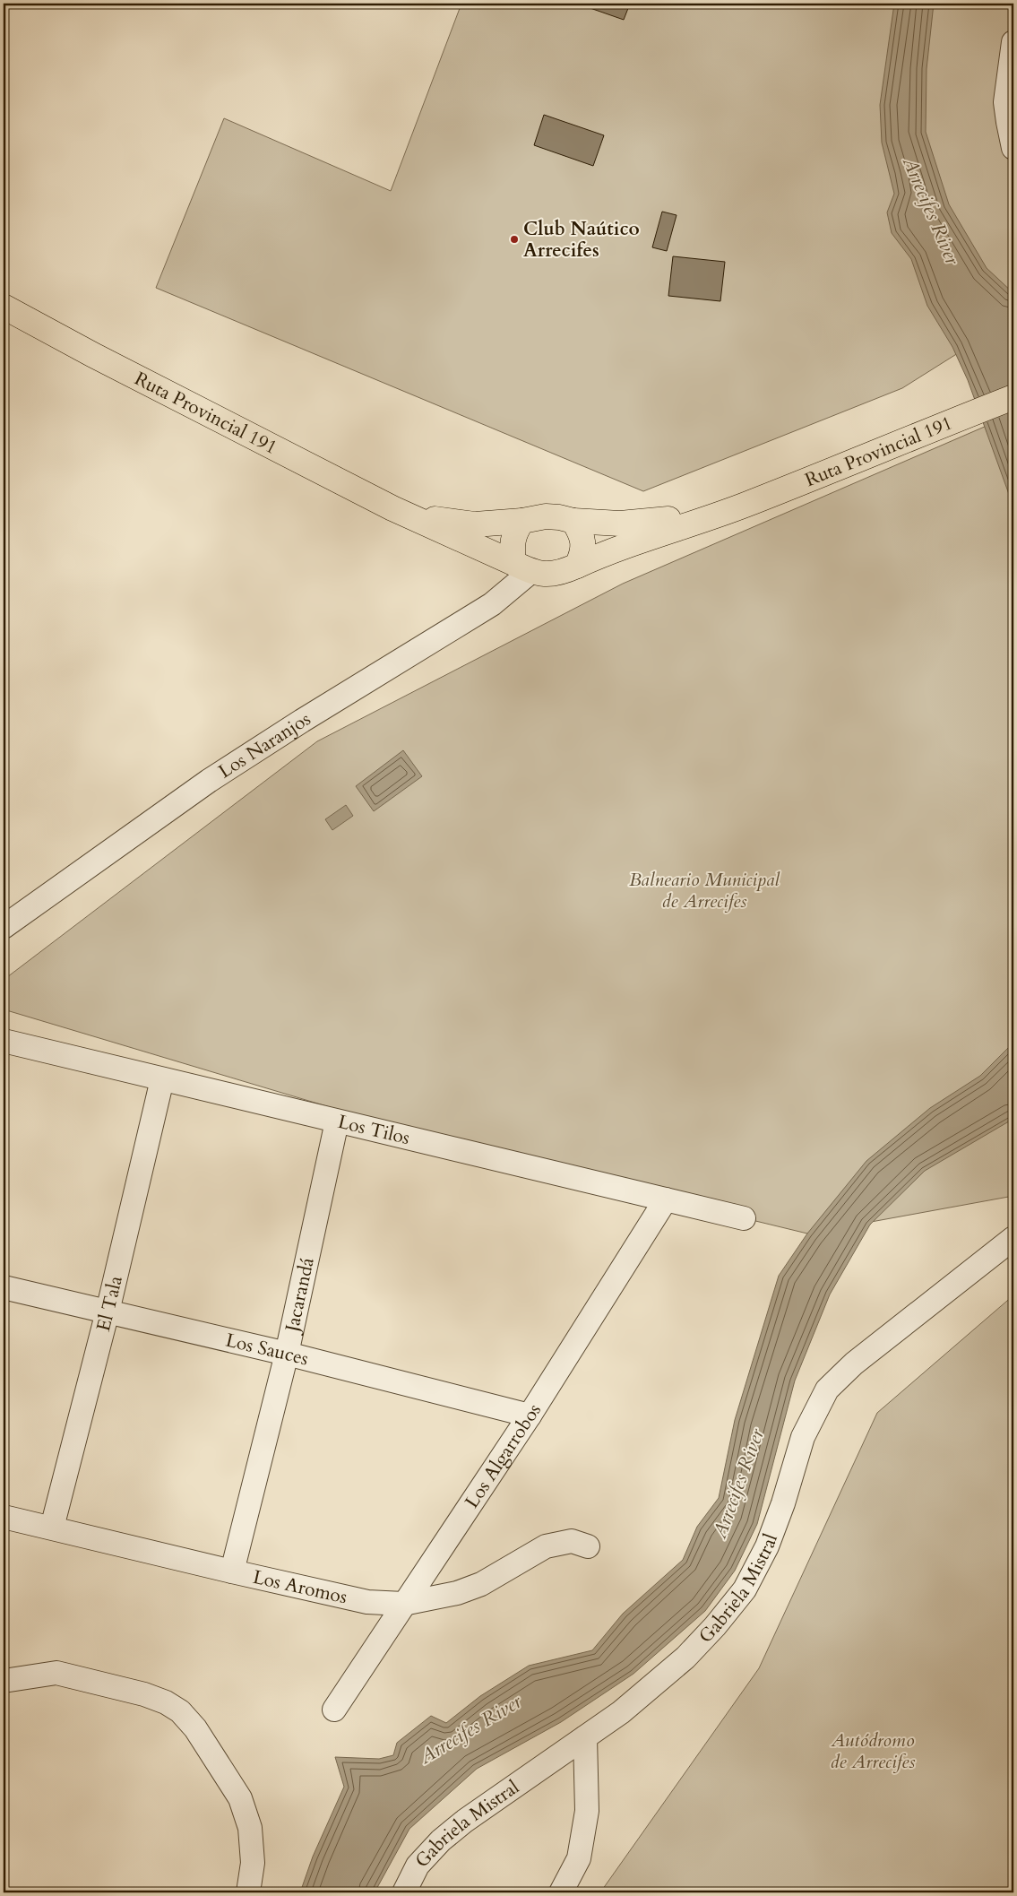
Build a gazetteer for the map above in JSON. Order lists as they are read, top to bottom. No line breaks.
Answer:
{"streets":{"main road":["Ruta Provincial 191"],"street":["Los Naranjos","Los Tilos","Jacarandá","El Tala","Los Sauces","Los Algarrobos","Gabriela Mistral","Los Aromos"]},"crossings":[["Ruta Provincial 191","Los Naranjos"],["Los Tilos","Jacarandá"],["Los Tilos","El Tala"],["Los Tilos","Los Algarrobos"],["Jacarandá","Los Sauces"],["Jacarandá","Los Aromos"],["El Tala","Los Sauces"],["El Tala","Los Aromos"],["Los Sauces","Los Algarrobos"],["Los Algarrobos","Los Aromos"]],"water":["Arrecifes River"],"parks":["Balneario Municipal de Arrecifes","Autódromo de Arrecifes"],"places":["Club Naútico Arrecifes"]}
